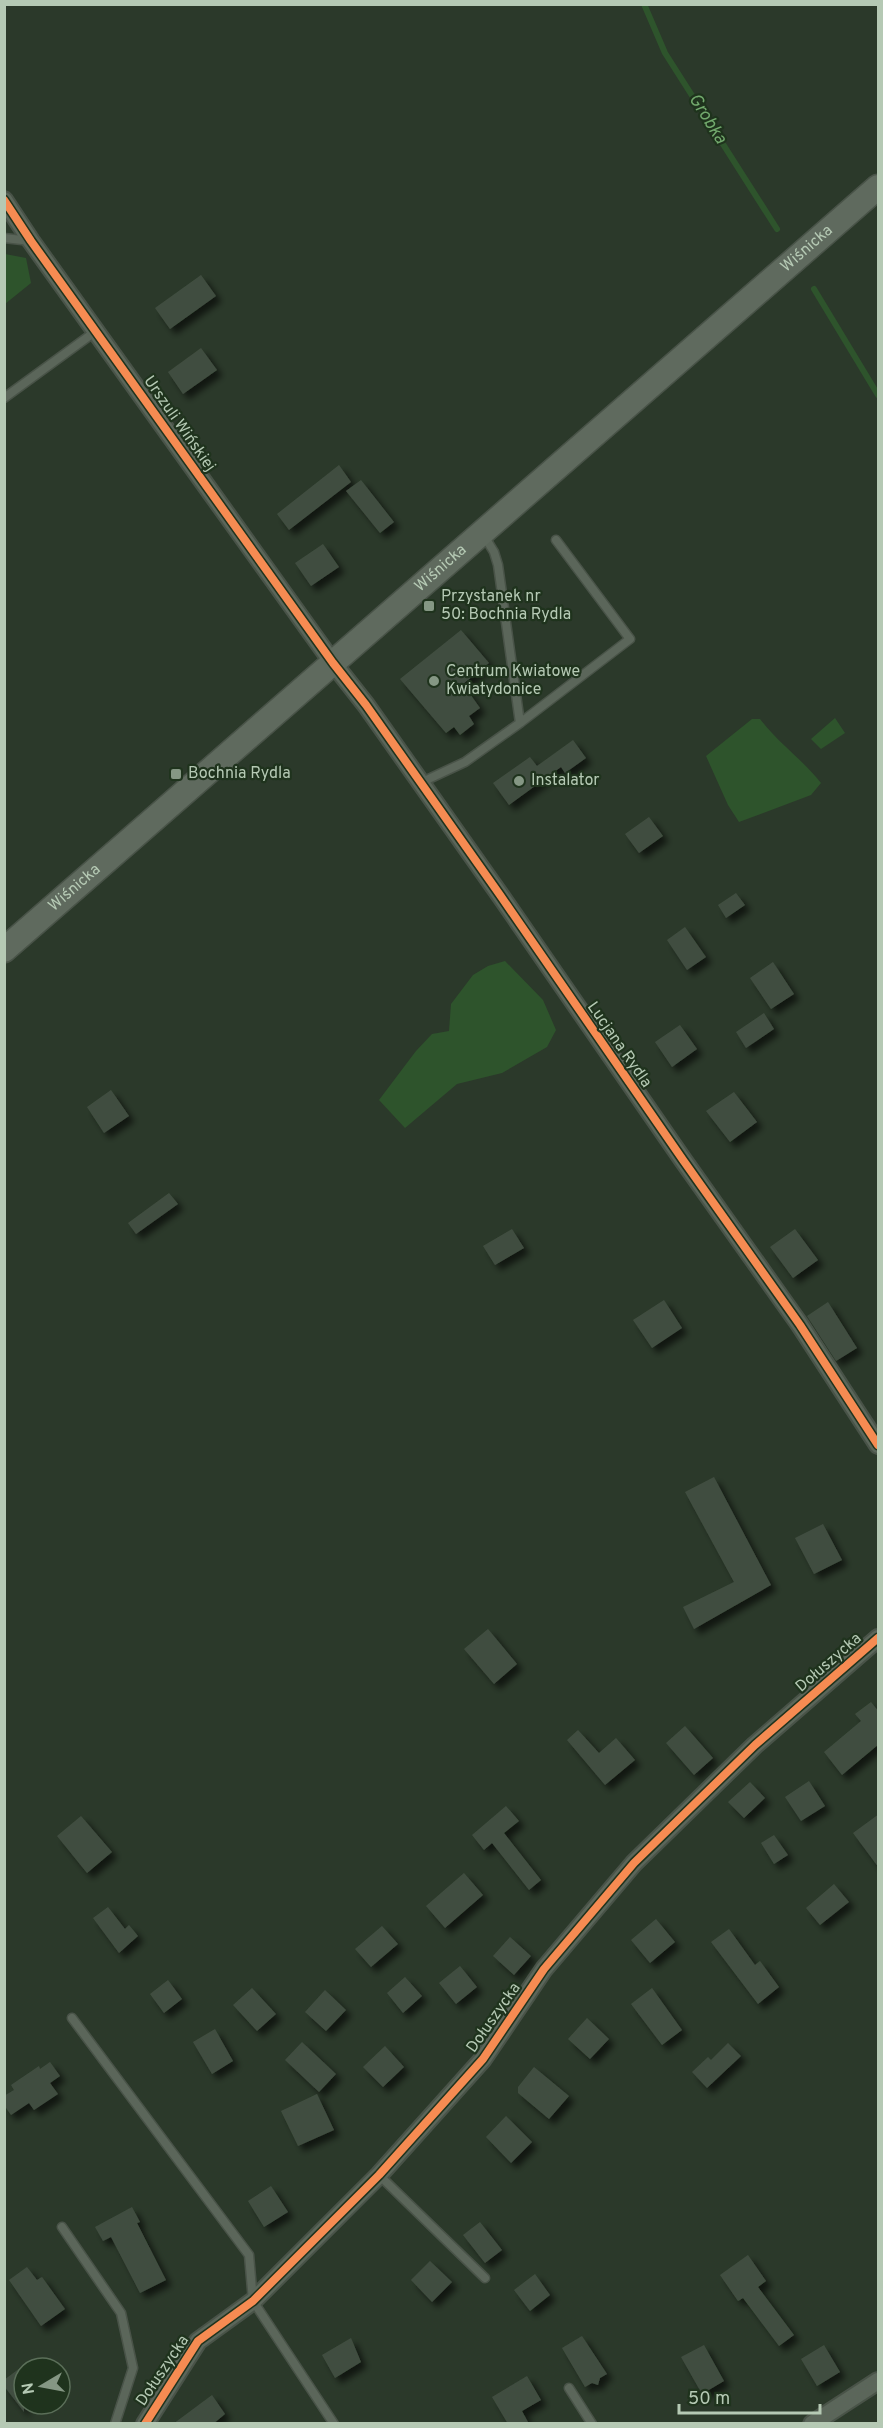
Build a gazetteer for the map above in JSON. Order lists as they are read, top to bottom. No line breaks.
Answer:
{"streets":{"main road":["Wiśnicka"],"street":["Urszuli Wińskiej","Lucjana Rydla","Dołuszycka"]},"crossings":[["Wiśnicka","Urszuli Wińskiej"],["Wiśnicka","Lucjana Rydla"],["Urszuli Wińskiej","Lucjana Rydla"]],"water":["Grobka"],"places":{"transit":["Przystanek nr 50: Bochnia Rydla","Bochnia Rydla"],"other":["Centrum Kwiatowe Kwiatydonice","Instalator"]},"scale_bar":"50 m","north":"left"}
